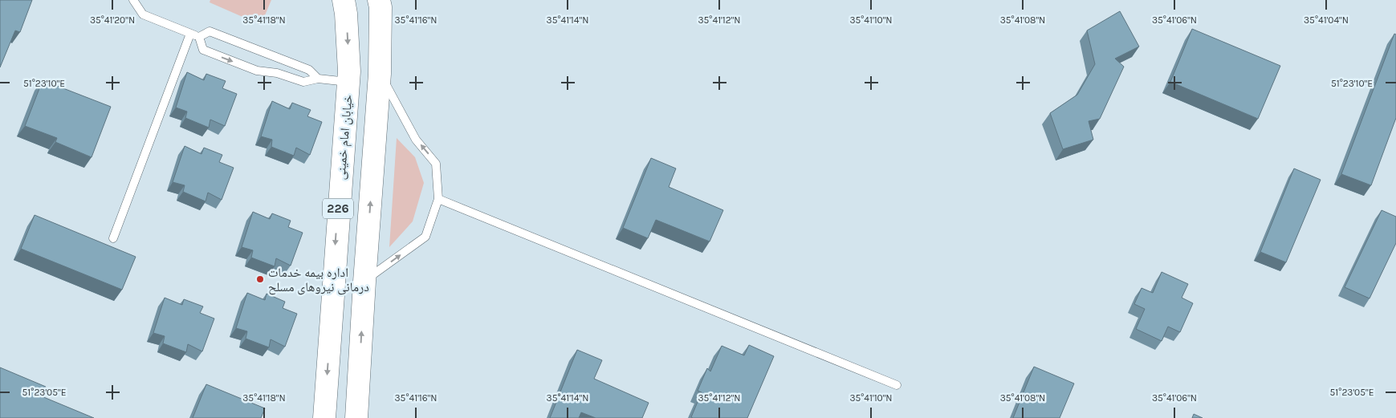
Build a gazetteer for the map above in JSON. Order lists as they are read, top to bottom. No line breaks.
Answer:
{"streets":{"main road":["خیابان امام خمینی","226"]},"places":["اداره بیمه خدمات درمانی نیروهای مسلح"],"coordinates":["35°41'20\"N","35°41'18\"N","35°41'16\"N","35°41'14\"N","35°41'12\"N","35°41'10\"N","35°41'08\"N","35°41'06\"N","35°41'04\"N","51°23'10\"E","51°23'05\"E"]}
